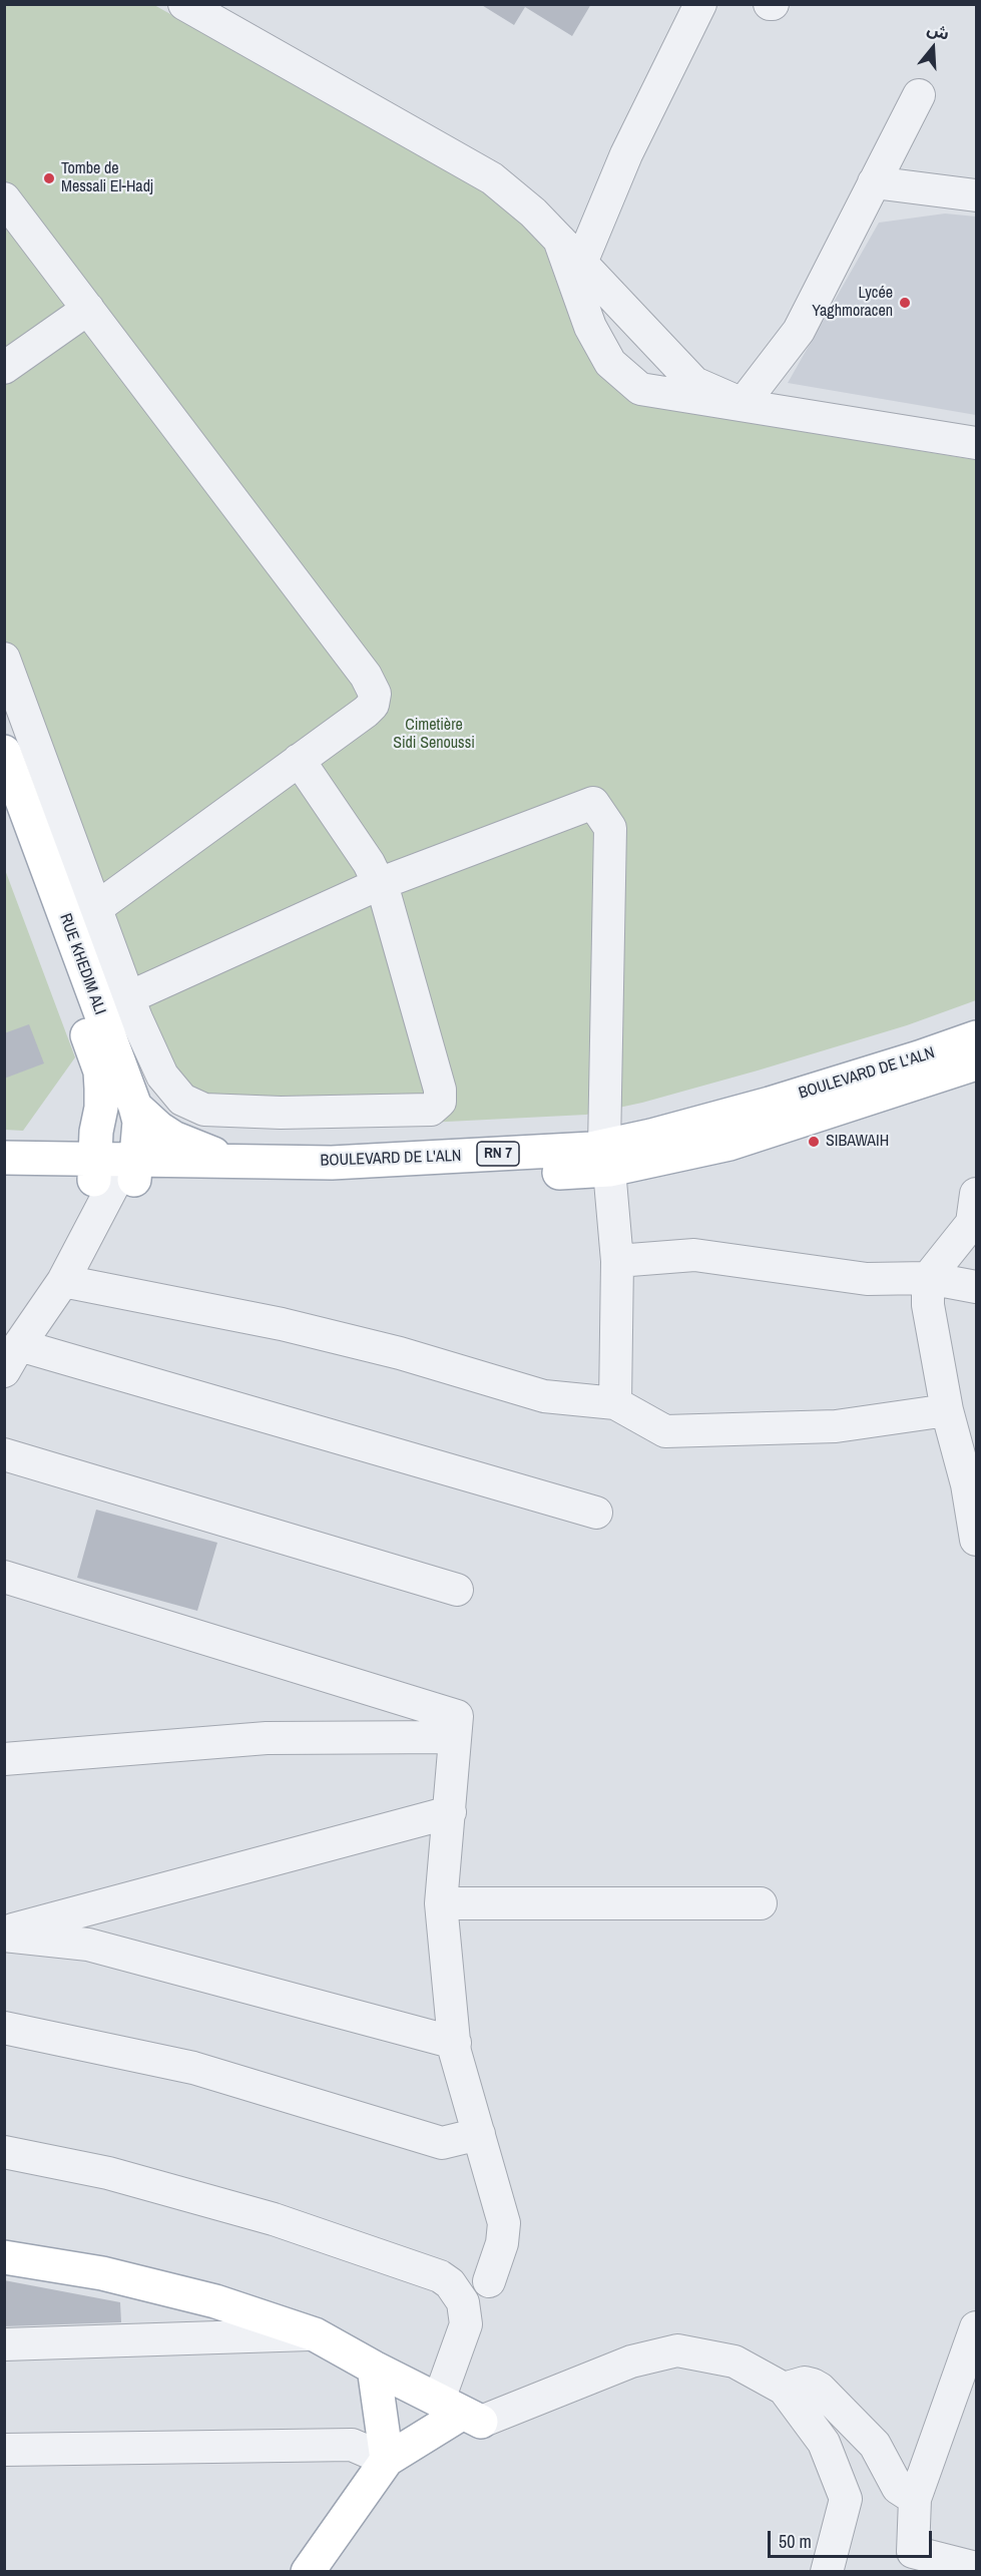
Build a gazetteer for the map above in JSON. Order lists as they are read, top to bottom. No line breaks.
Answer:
{"streets":{"main road":["RUE KHEDIM ALI","BOULEVARD DE L'ALN","RN 7"]},"crossings":[["RUE KHEDIM ALI","BOULEVARD DE L'ALN"]],"parks":["Cimetière Sidi Senoussi"],"places":["Tombe de Messali El-Hadj","Lycée Yaghmoracen","SIBAWAIH"],"scale_bar":"50 m","north":"top"}
